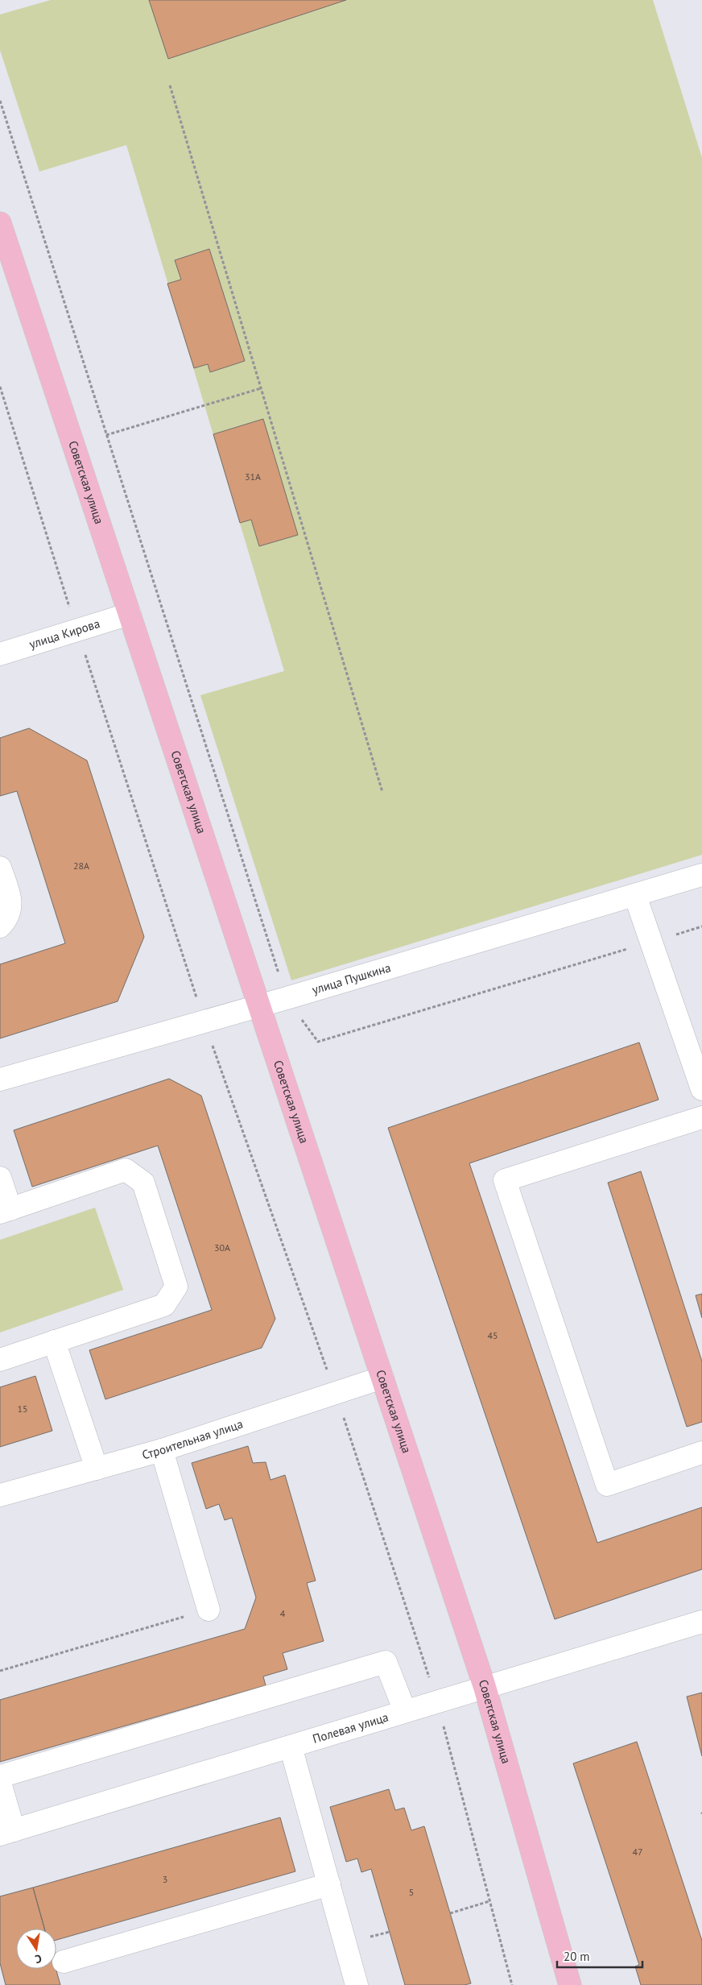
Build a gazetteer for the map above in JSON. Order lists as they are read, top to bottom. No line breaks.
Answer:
{"streets":{"main road":["Советская улица"],"street":["улица Кирова","улица Пушкина","Строительная улица","Полевая улица"]},"crossings":[["Советская улица","улица Кирова"],["Советская улица","улица Пушкина"],["Советская улица","Строительная улица"],["Советская улица","Полевая улица"]],"house_numbers":["31А","28А","30А","45","15","4","47","3","5"],"scale_bar":"20 m","north":"bottom"}
